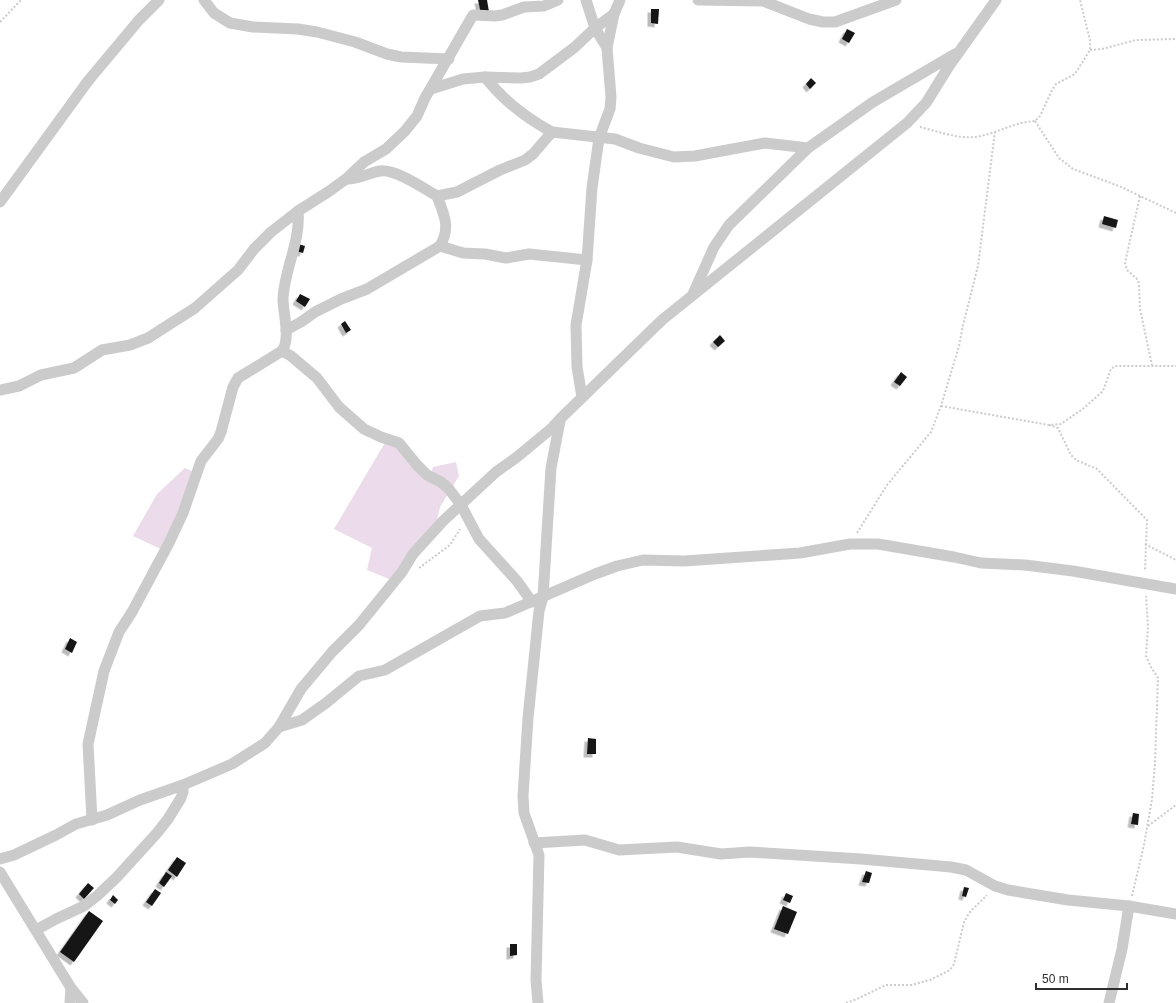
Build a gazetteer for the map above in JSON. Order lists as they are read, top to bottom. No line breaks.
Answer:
{"scale_bar":"50 m"}
